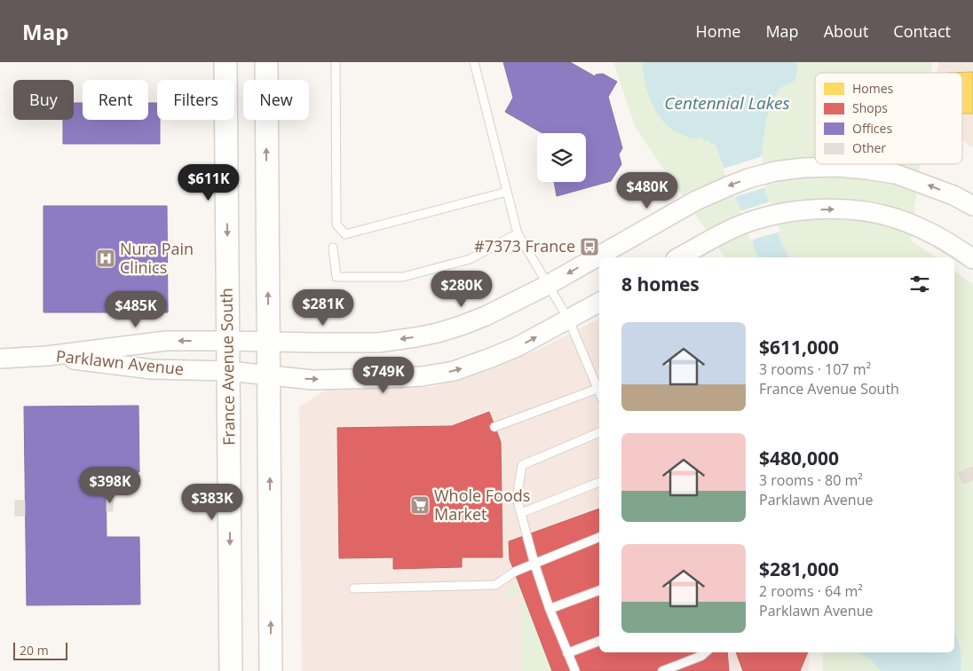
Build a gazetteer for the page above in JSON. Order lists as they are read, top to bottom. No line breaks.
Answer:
{"streets":{"main road":["France Avenue South"],"street":["Parklawn Avenue"]},"crossings":[["Parklawn Avenue","France Avenue South"]],"water":["Centennial Lakes"],"places":{"bus stop":["#7373 France"],"hospital":["Nura Pain Clinics"],"supermarket":["Whole Foods Market"]},"legend":["Homes","Shops","Offices","Other"],"scale_bar":"20 m","page":{"header":"Map","nav":["Home","Map","About","Contact"],"chip":["Buy","Rent","Filters","New"],"price":["$611K","$480K","$280K","$281K","$485K","$749K","$398K","$383K"],"heading":"8 homes","list":[{"name":"$611,000","note":"3 rooms · 107 m² · France Avenue South"},{"name":"$480,000","note":"3 rooms · 80 m² · Parklawn Avenue"},{"name":"$281,000","note":"2 rooms · 64 m² · Parklawn Avenue"}],"scale":"20 m"}}
